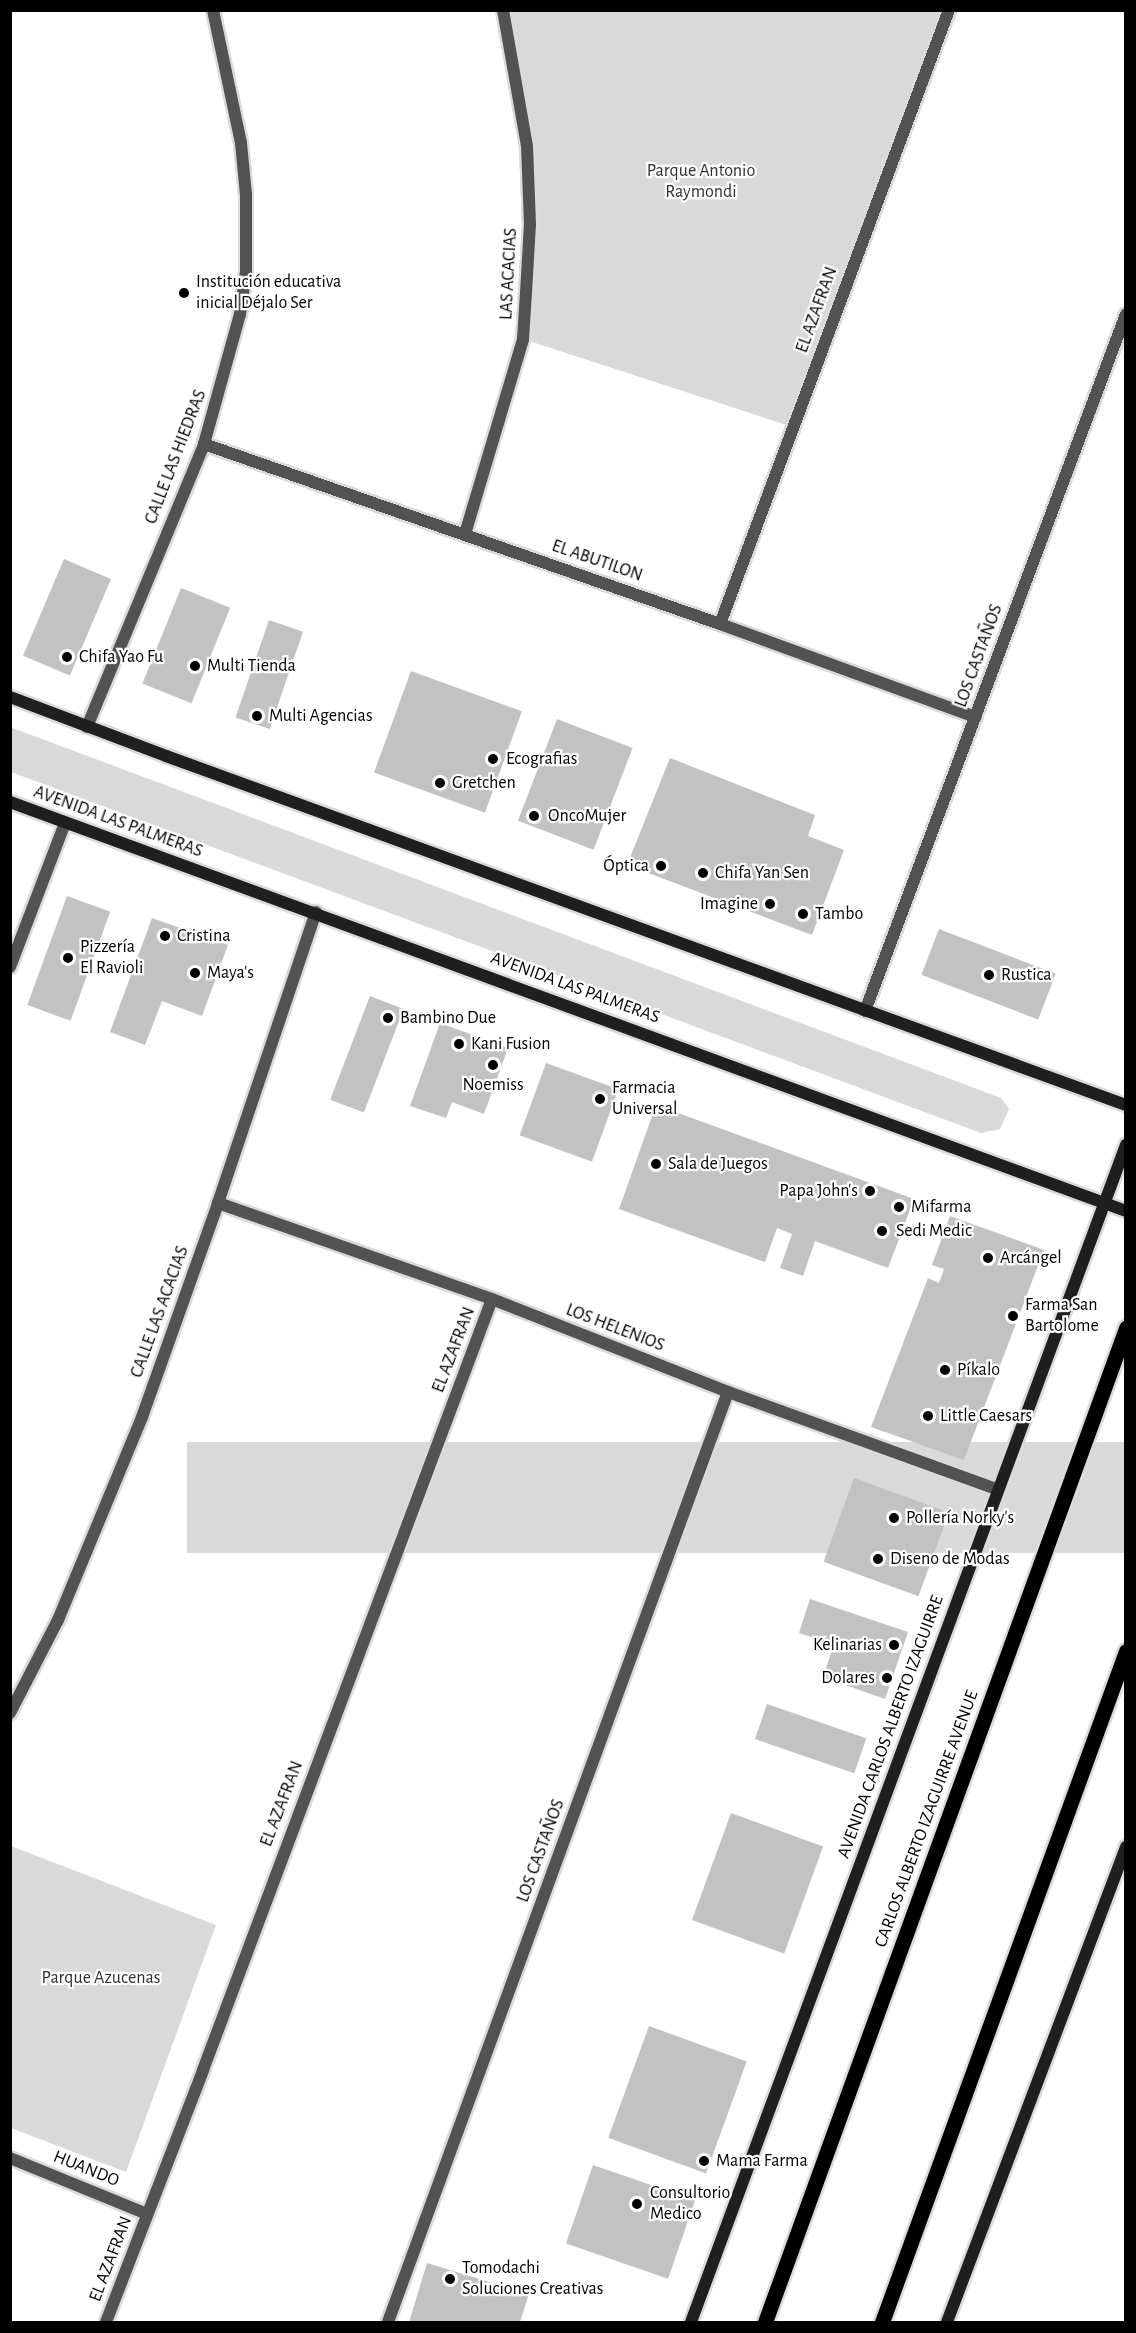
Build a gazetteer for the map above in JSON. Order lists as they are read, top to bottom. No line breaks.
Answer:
{"streets":{"main road":["AVENIDA LAS PALMERAS","AVENIDA CARLOS ALBERTO IZAGUIRRE","CARLOS ALBERTO IZAGUIRRE AVENUE"],"street":["LAS ACACIAS","EL AZAFRAN","CALLE LAS HIEDRAS","EL ABUTILON","LOS CASTAÑOS","CALLE LAS ACACIAS","LOS HELENIOS","HUANDO"]},"crossings":[["LAS ACACIAS","EL ABUTILON"],["EL AZAFRAN","EL ABUTILON"],["EL AZAFRAN","LOS HELENIOS"],["EL AZAFRAN","HUANDO"],["CALLE LAS HIEDRAS","EL ABUTILON"],["EL ABUTILON","LOS CASTAÑOS"],["LOS CASTAÑOS","LOS HELENIOS"],["AVENIDA LAS PALMERAS","CALLE LAS ACACIAS"],["AVENIDA LAS PALMERAS","AVENIDA CARLOS ALBERTO IZAGUIRRE"],["CALLE LAS ACACIAS","LOS HELENIOS"],["LOS HELENIOS","AVENIDA CARLOS ALBERTO IZAGUIRRE"]],"parks":["Parque Antonio Raymondi","Parque Azucenas"],"places":["Institución educativa inicial Déjalo Ser","Chifa Yao Fu","Multi Tienda","Multi Agencias","Ecografias","Gretchen","OncoMujer","Óptica","Chifa Yan Sen","Imagine","Tambo","Cristina","Pizzería El Ravioli","Maya's","Rustica","Bambino Due","Kani Fusion","Noemiss","Farmacia Universal","Sala de Juegos","Papa John's","Mifarma","Sedi Medic","Arcángel","Farma San Bartolome","Píkalo","Little Caesars","Pollería Norky's","Diseno de Modas","Kelinarias","Dolares","Mama Farma","Consultorio Medico","Tomodachi Soluciones Creativas"]}
